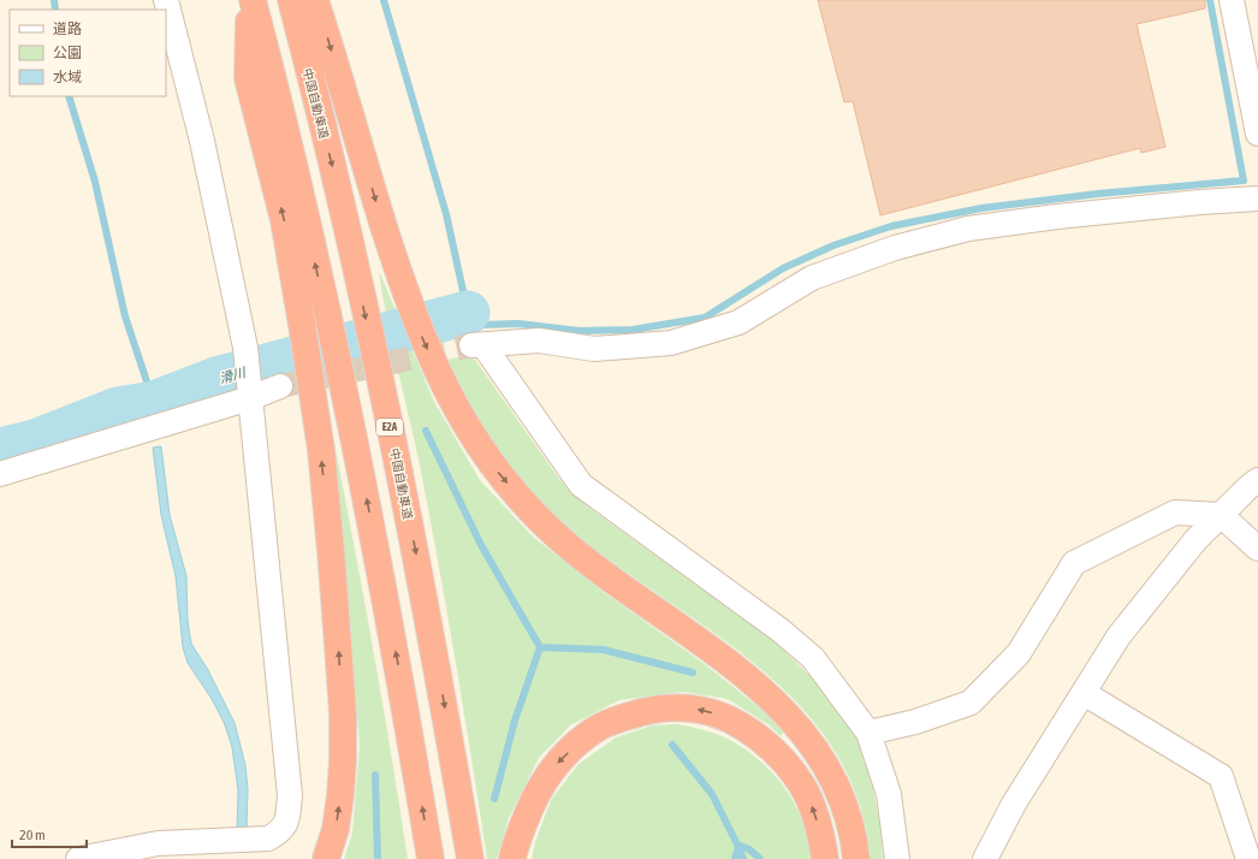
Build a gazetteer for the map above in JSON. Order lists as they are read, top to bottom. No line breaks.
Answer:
{"streets":{"highway":["中国自動車道","E2A"]},"water":["滑川"],"legend":["道路","公園","水域"],"scale_bar":"20 m"}
